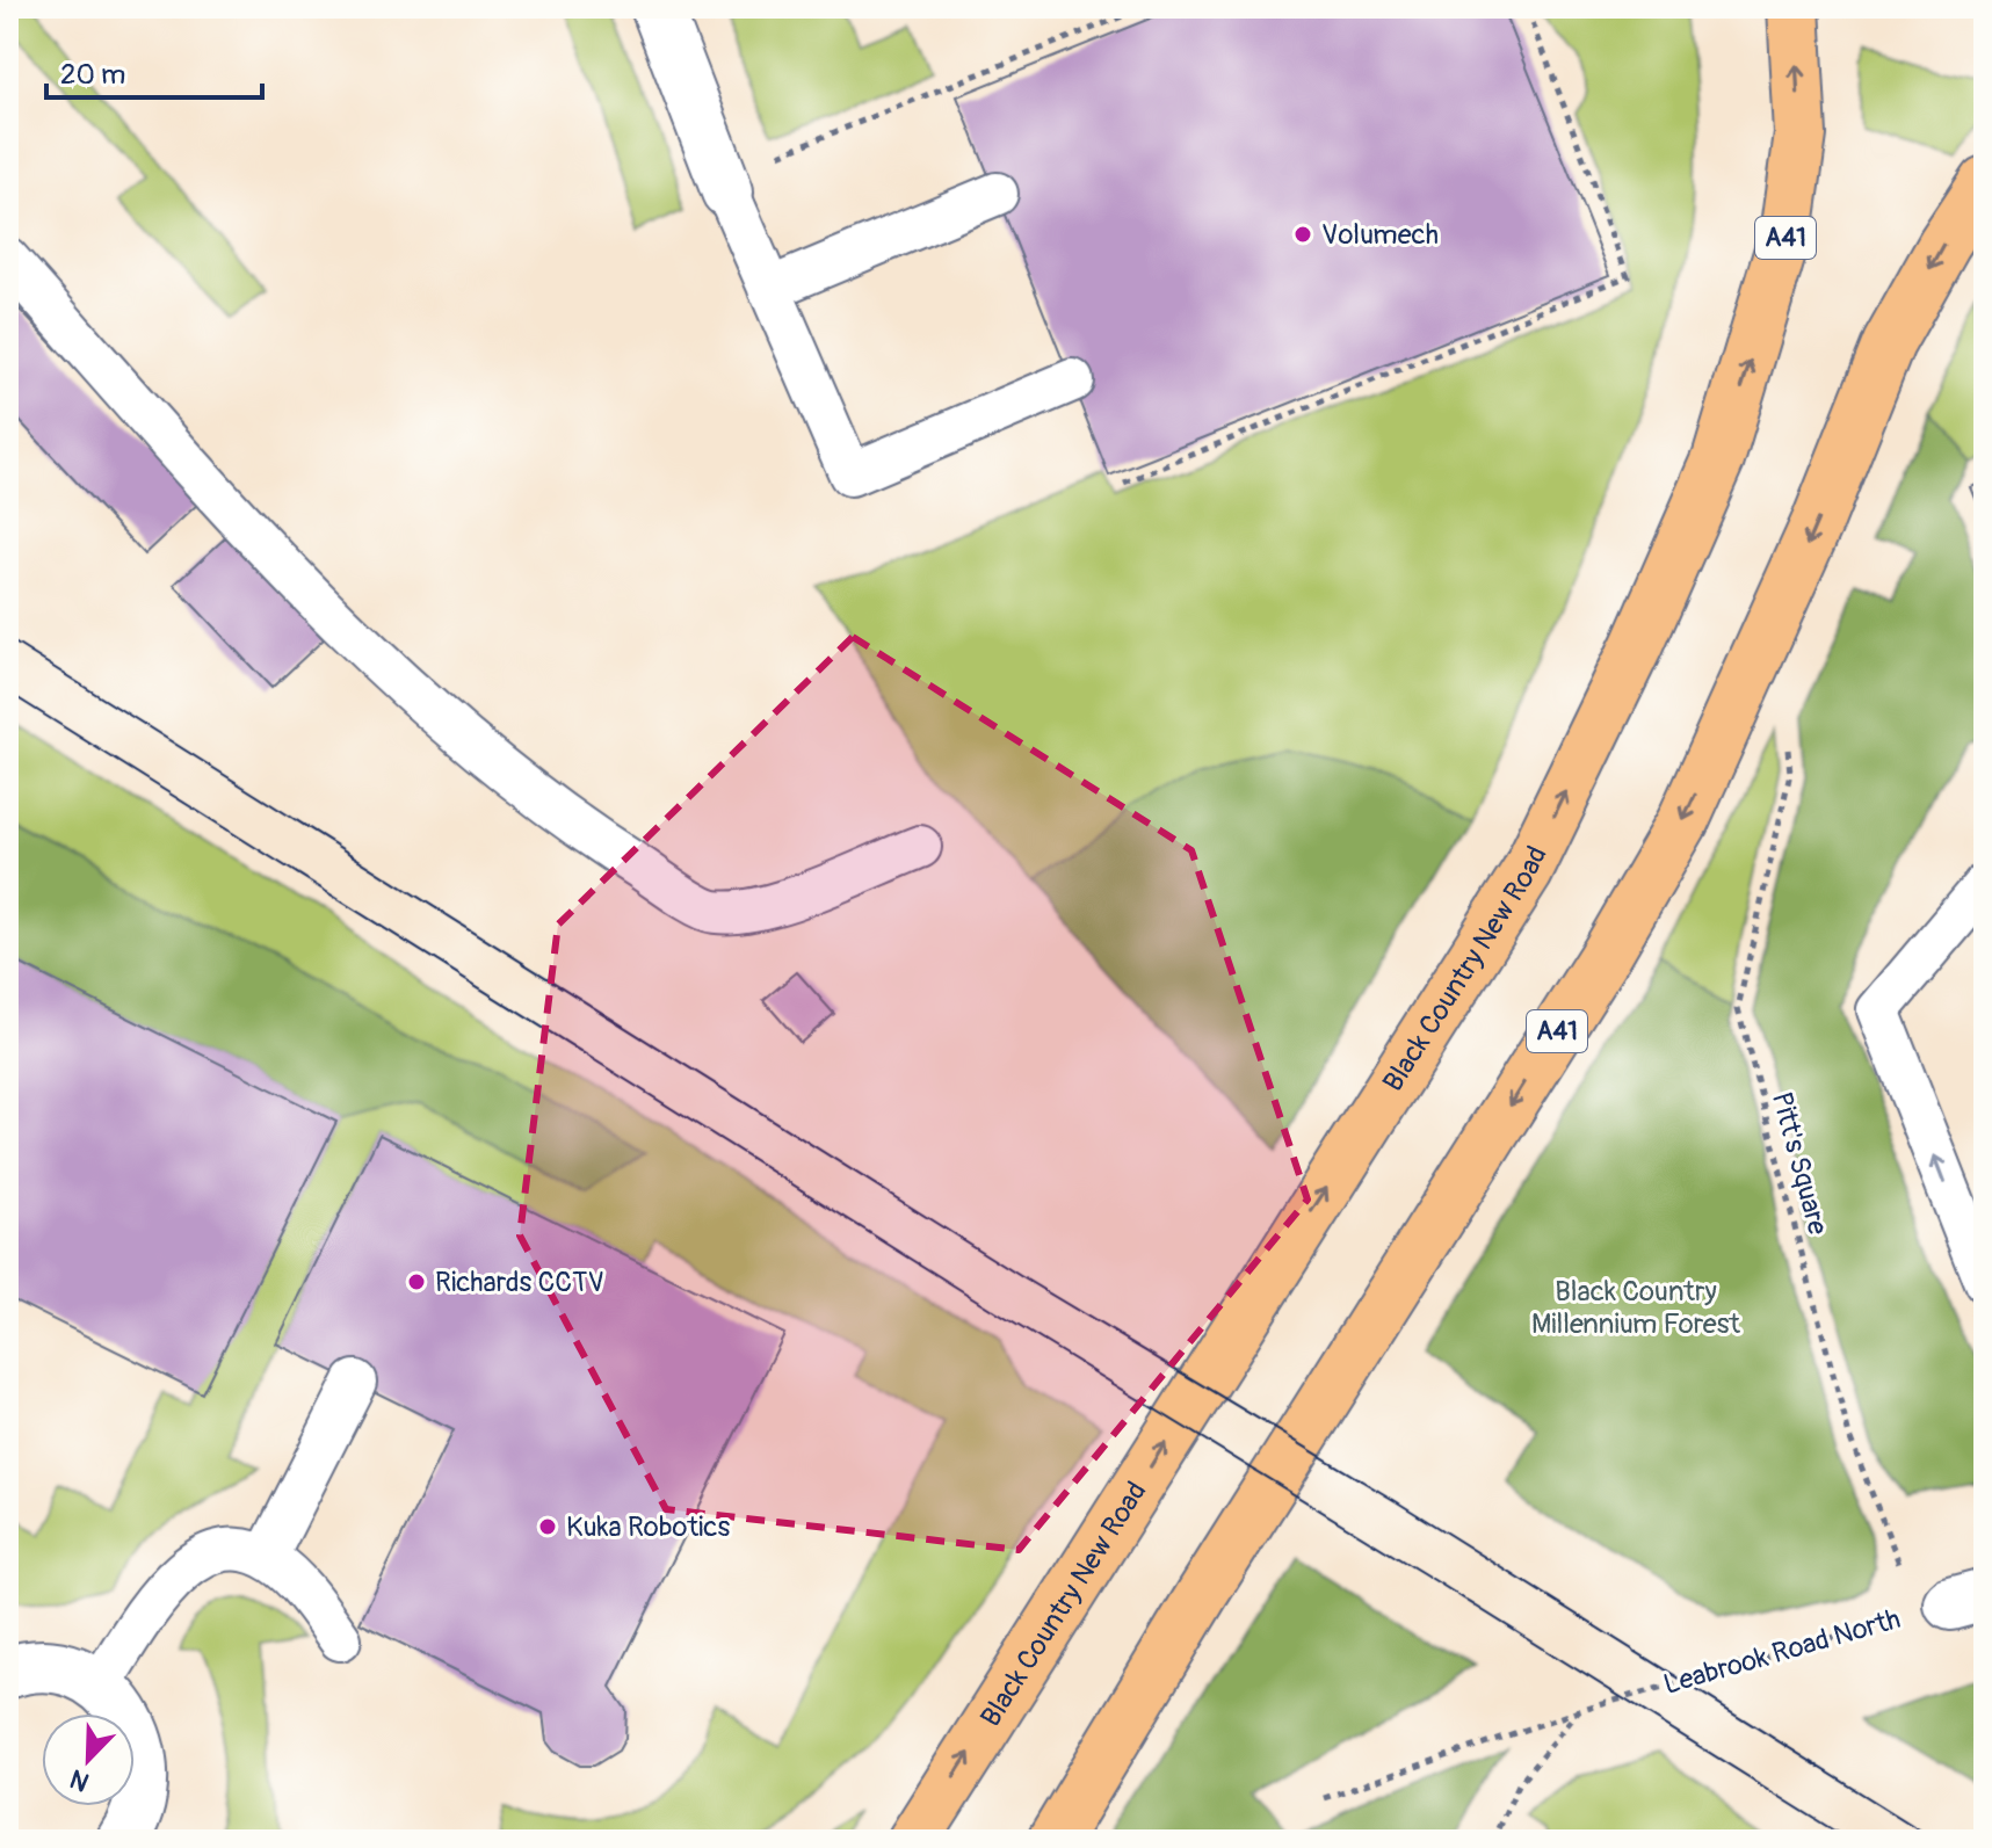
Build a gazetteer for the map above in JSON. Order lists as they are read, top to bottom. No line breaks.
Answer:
{"streets":{"highway":["A41","Black Country New Road"],"path":["Pitt's Square","Leabrook Road North"]},"crossings":[["Pitt's Square","Leabrook Road North"]],"parks":["Black Country Millennium Forest"],"places":["Volumech","Richards CCTV","Kuka Robotics"],"scale_bar":"20 m","north":"bottom left"}
